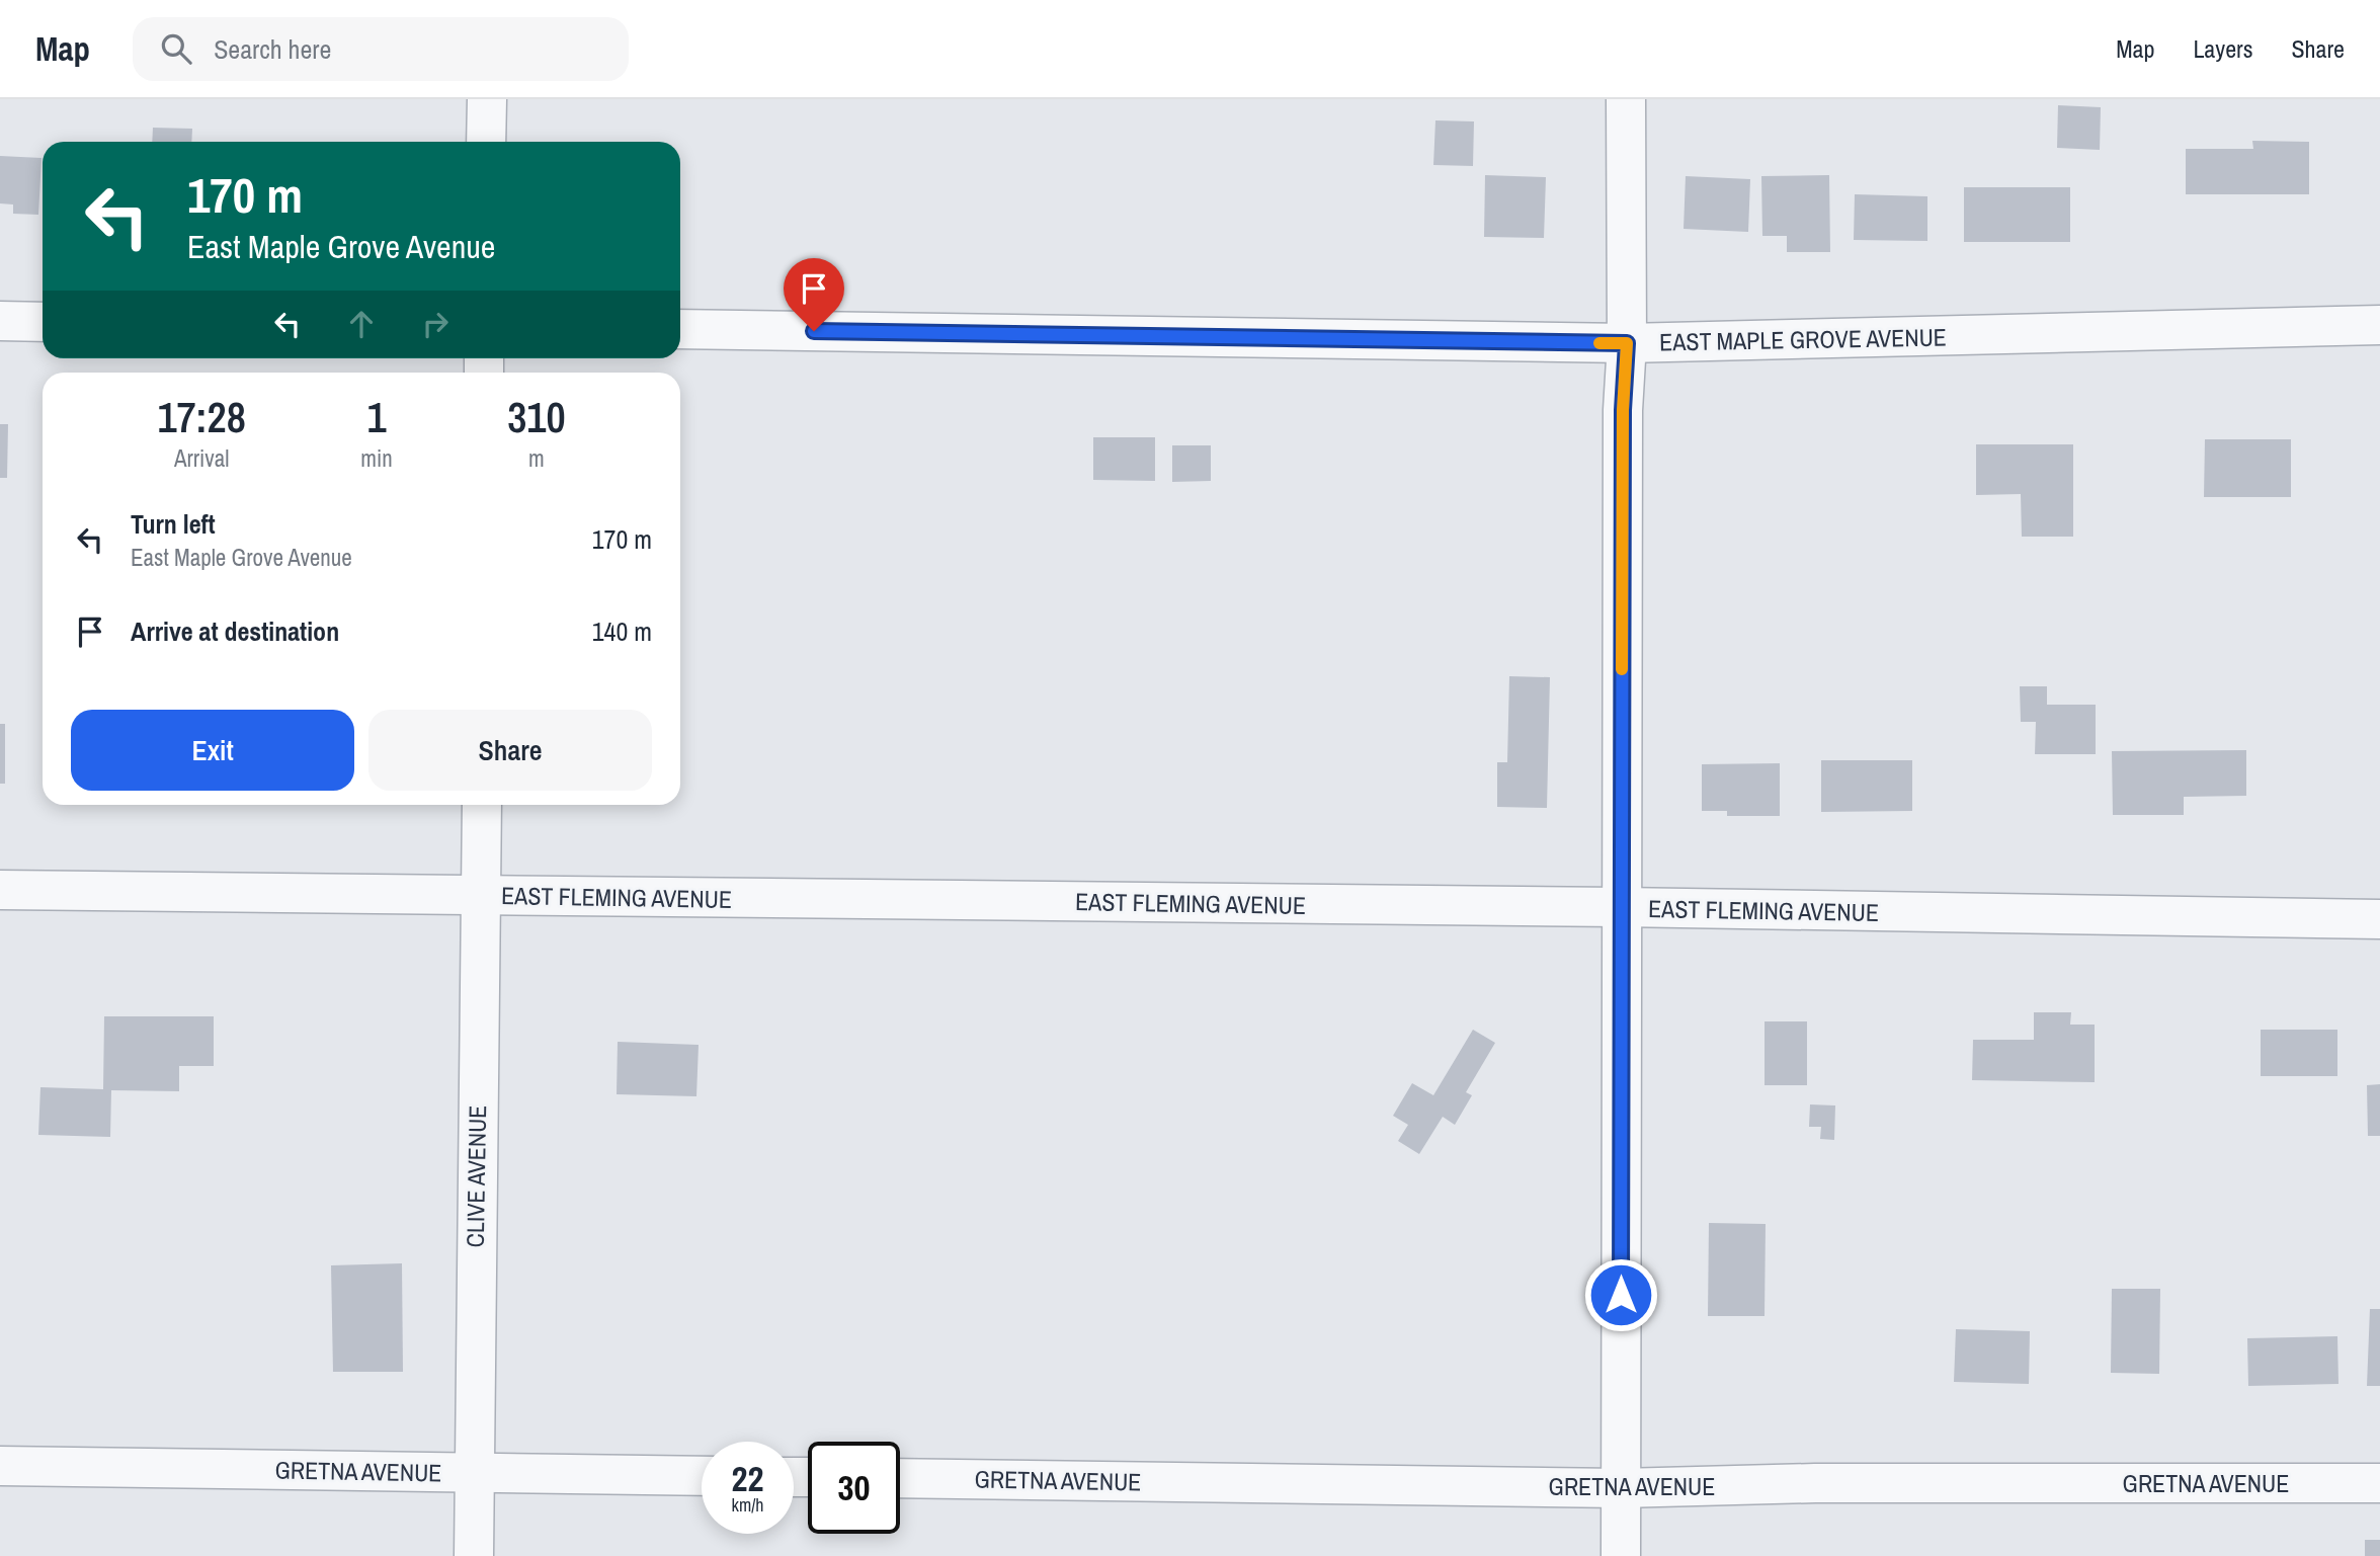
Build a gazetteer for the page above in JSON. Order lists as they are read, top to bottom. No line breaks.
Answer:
{"streets":{"street":["EAST MAPLE GROVE AVENUE","EAST FLEMING AVENUE","CLIVE AVENUE","GRETNA AVENUE"]},"crossings":[["EAST FLEMING AVENUE","CLIVE AVENUE"],["CLIVE AVENUE","GRETNA AVENUE"]],"page":{"header":"Map","search":"Search here","nav":["Map","Layers","Share"],"turn":["170 m","East Maple Grove Avenue"],"eta":["17:28","Arrival","1","min","310","m"],"list":[{"name":"Turn left","note":"East Maple Grove Avenue","value":"170 m"},{"name":"Arrive at destination","value":"140 m"}],"buttons":["Exit","Share"],"speed":"22 km/h","limit":"30"}}
